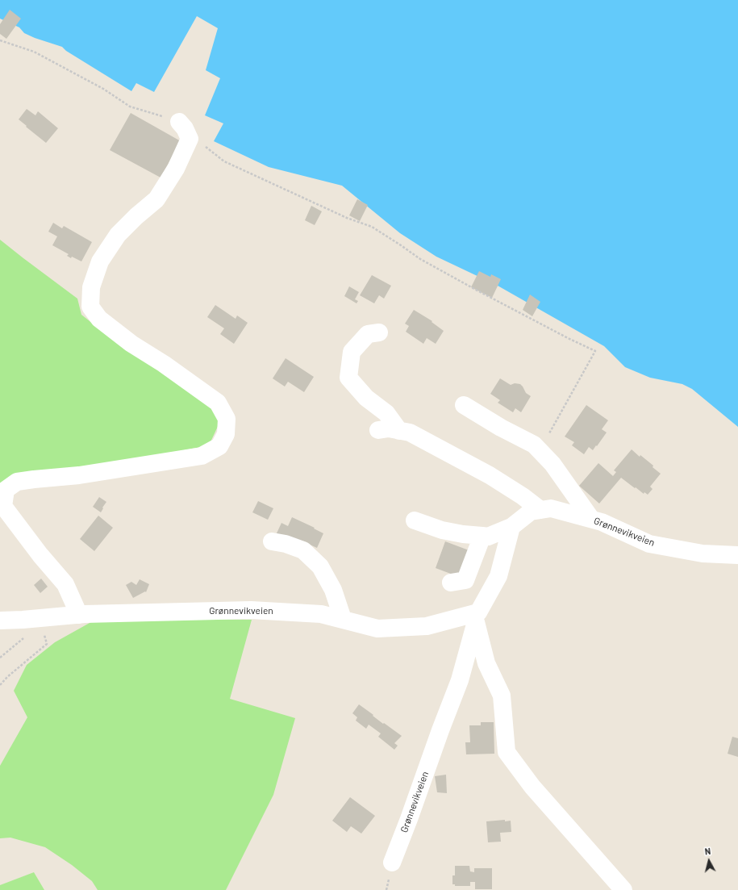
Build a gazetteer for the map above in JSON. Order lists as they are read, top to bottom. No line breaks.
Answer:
{"streets":{"street":["Grønnevikveien"]},"north":"top"}
